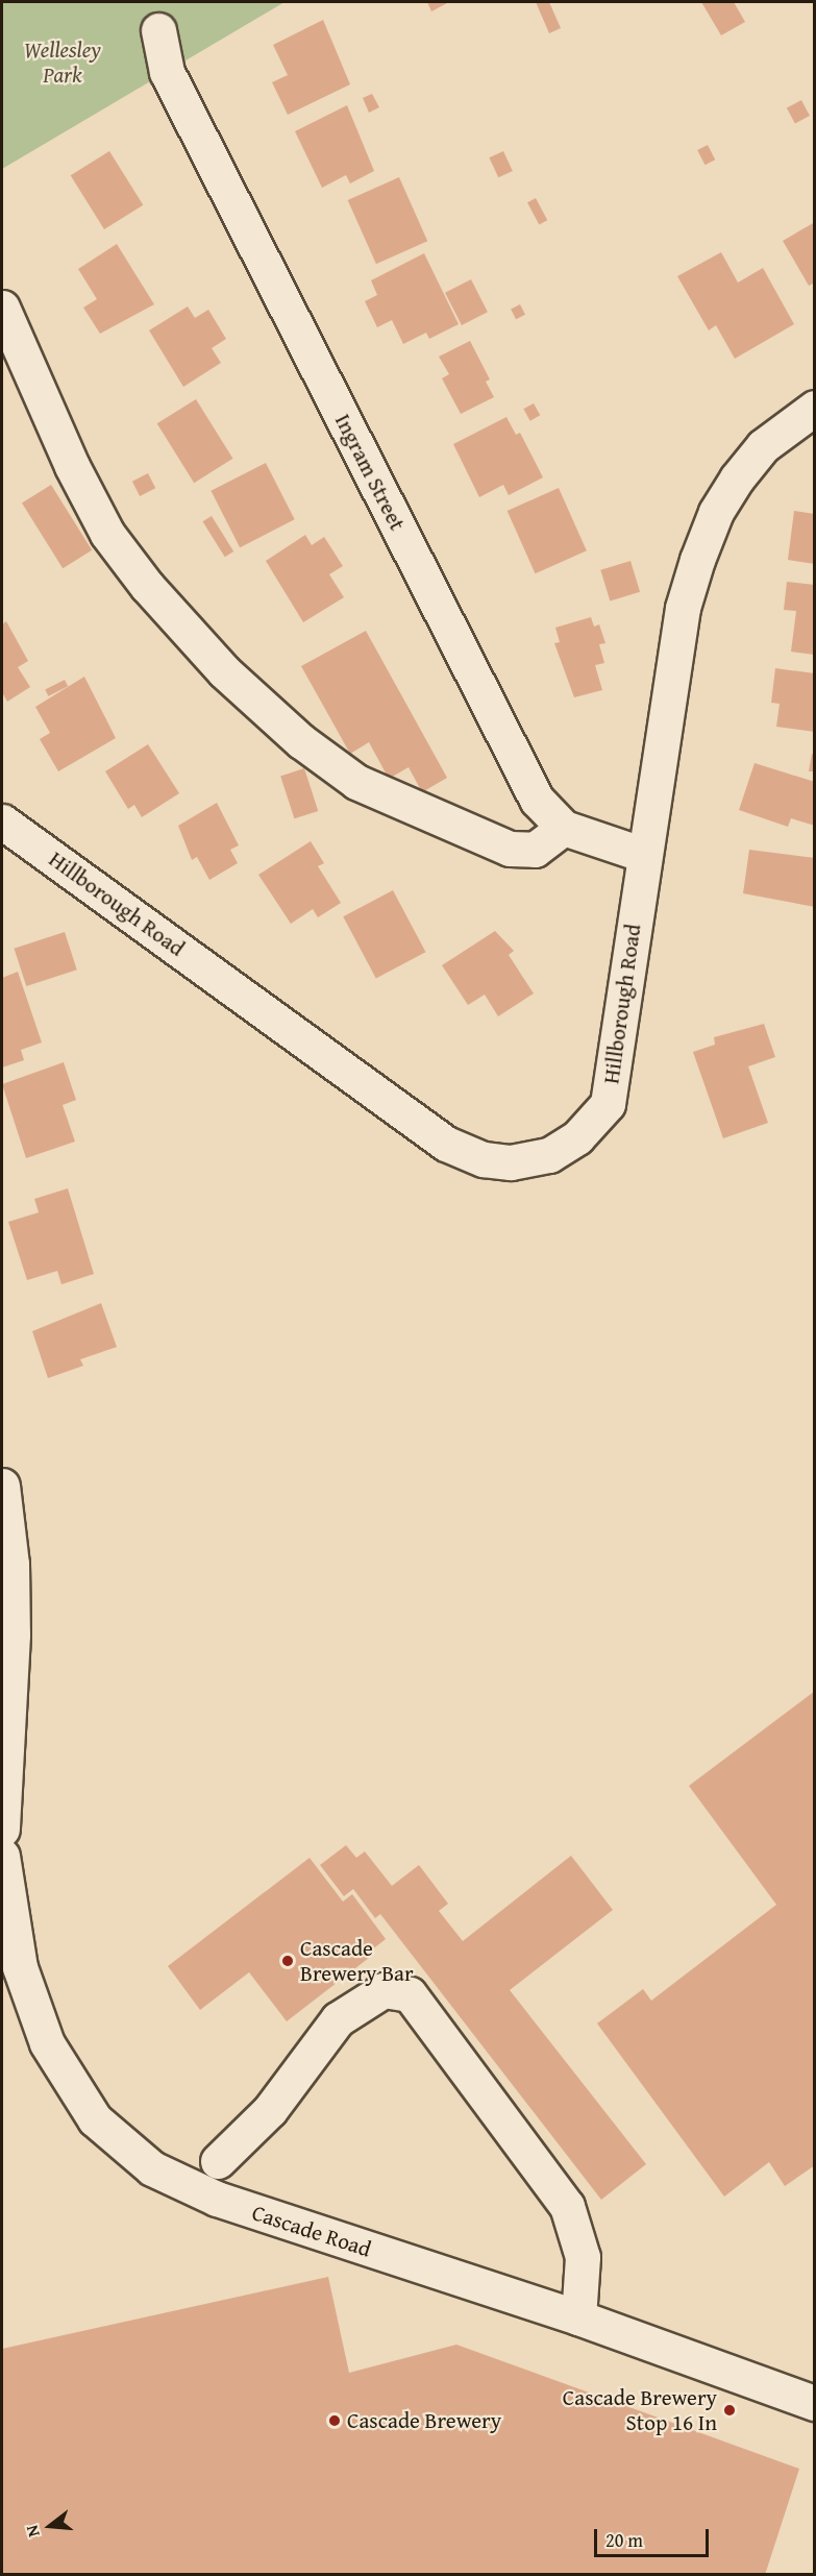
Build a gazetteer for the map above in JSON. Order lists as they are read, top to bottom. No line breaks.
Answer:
{"streets":{"street":["Ingram Street","Hillborough Road","Cascade Road"]},"parks":["Wellesley Park"],"places":["Cascade Brewery Bar","Cascade Brewery Stop 16 In","Cascade Brewery"],"scale_bar":"20 m","north":"left"}
